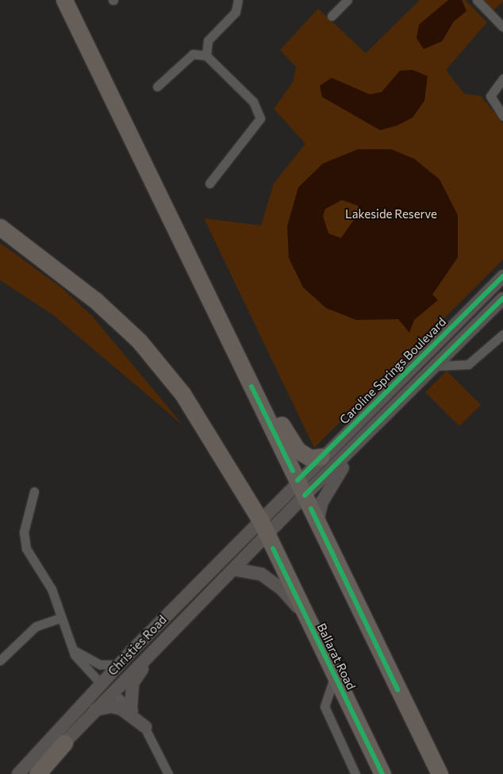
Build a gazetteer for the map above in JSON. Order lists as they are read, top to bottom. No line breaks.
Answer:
{"streets":{"highway":["Ballarat Road"],"main road":["Caroline Springs Boulevard","Christies Road"]},"crossings":[["Caroline Springs Boulevard","Christies Road"],["Caroline Springs Boulevard","Ballarat Road"],["Christies Road","Ballarat Road"]],"parks":["Lakeside Reserve"]}
